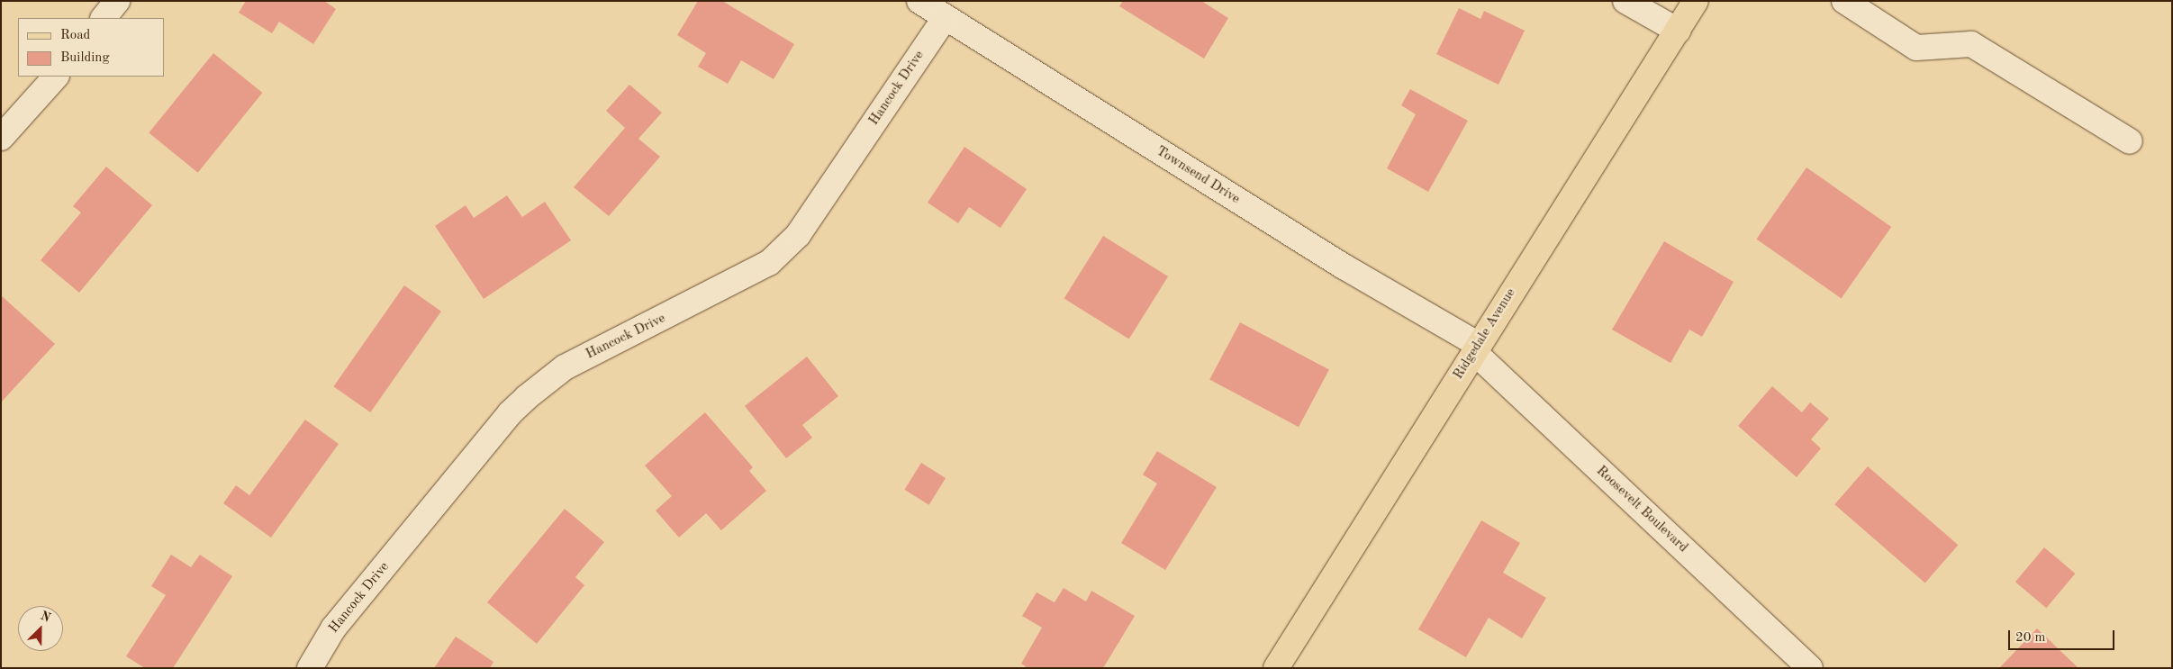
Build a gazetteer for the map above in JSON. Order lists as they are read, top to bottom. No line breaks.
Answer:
{"streets":{"main road":["Ridgedale Avenue"],"street":["Hancock Drive","Townsend Drive","Roosevelt Boulevard"]},"crossings":[["Hancock Drive","Townsend Drive"],["Townsend Drive","Ridgedale Avenue"],["Townsend Drive","Roosevelt Boulevard"],["Ridgedale Avenue","Roosevelt Boulevard"]],"legend":["Road","Building"],"scale_bar":"20 m","north":"top right"}
